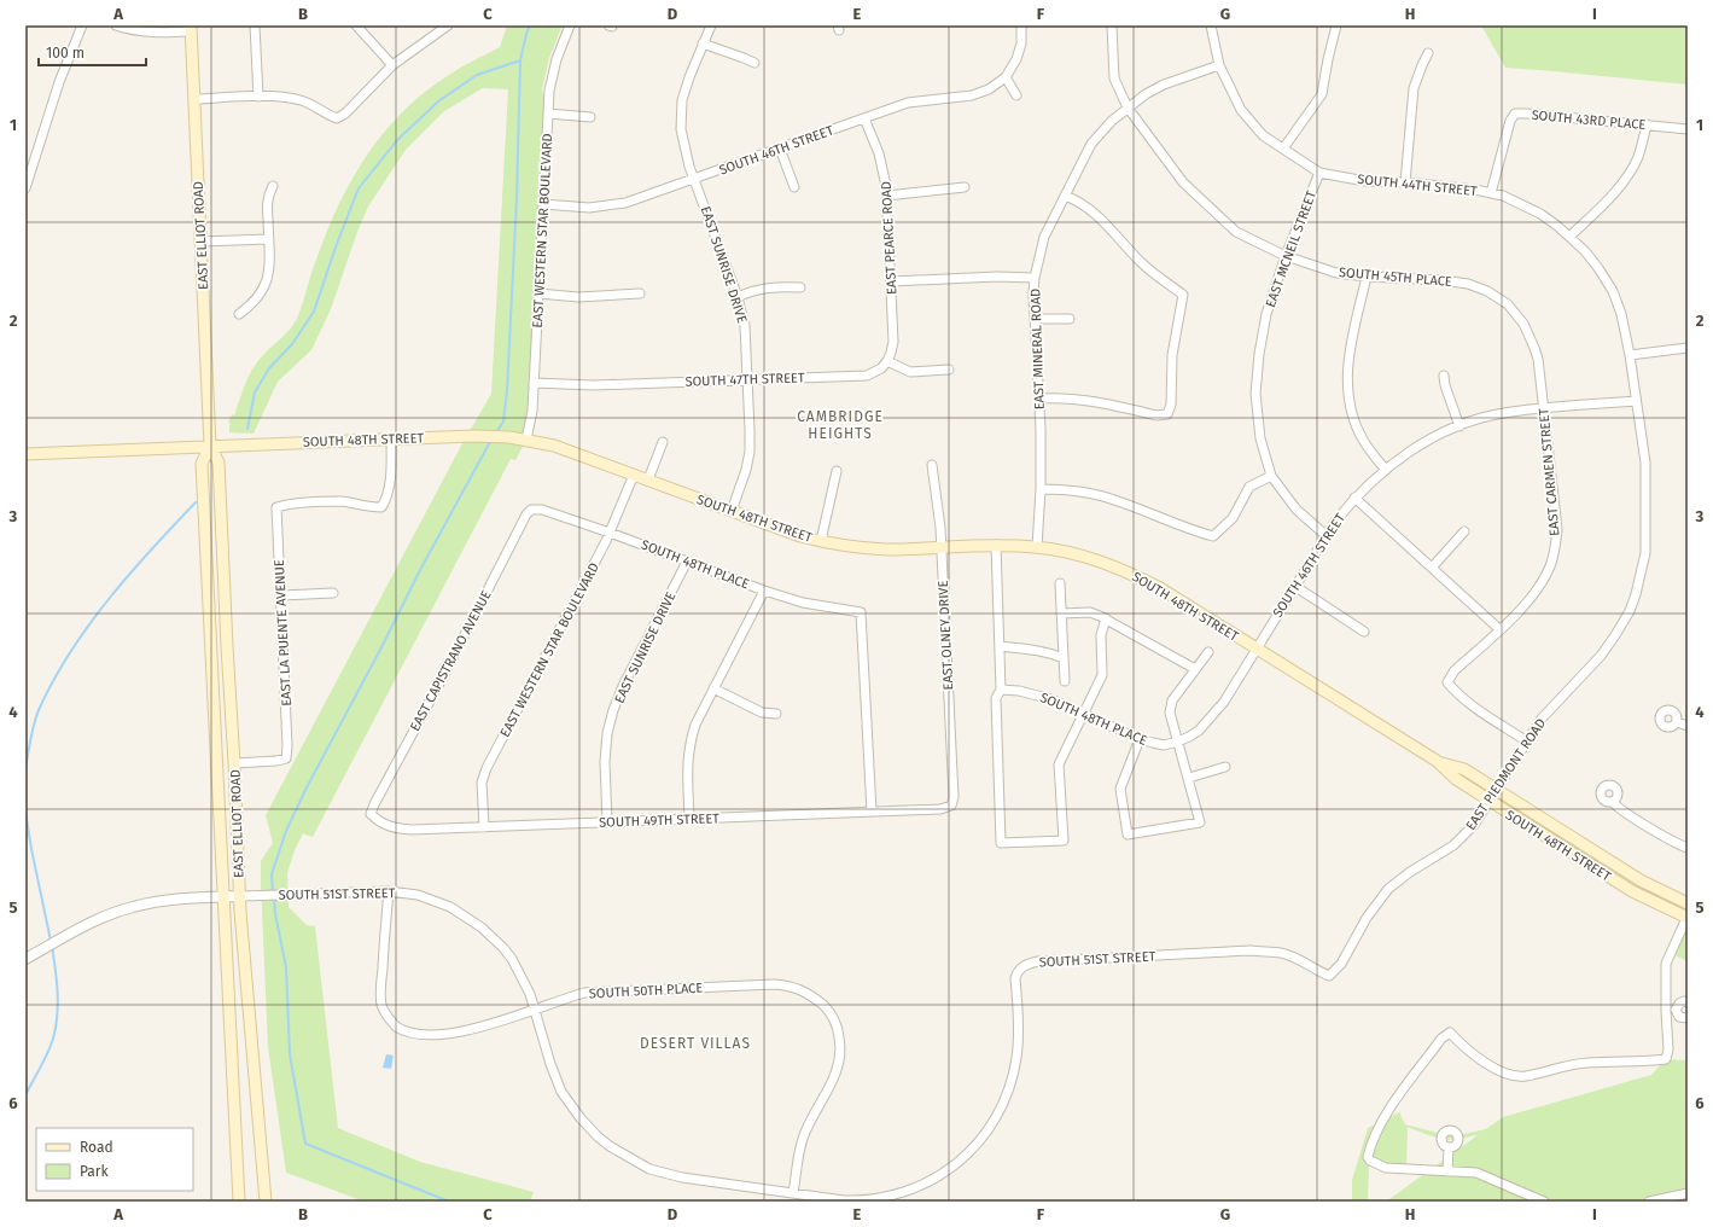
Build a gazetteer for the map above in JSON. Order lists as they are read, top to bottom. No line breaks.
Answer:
{"streets":{"main road":["EAST ELLIOT ROAD","SOUTH 48TH STREET"],"street":["SOUTH 43RD PLACE","SOUTH 46TH STREET","SOUTH 44TH STREET","EAST WESTERN STAR BOULEVARD","EAST PEARCE ROAD","EAST MCNEIL STREET","EAST SUNRISE DRIVE","SOUTH 45TH PLACE","EAST MINERAL ROAD","SOUTH 47TH STREET","EAST CARMEN STREET","SOUTH 48TH PLACE","EAST LA PUENTE AVENUE","EAST OLNEY DRIVE","EAST CAPISTRANO AVENUE","EAST PIEDMONT ROAD","SOUTH 49TH STREET","SOUTH 51ST STREET","SOUTH 50TH PLACE"]},"crossings":[["SOUTH 43RD PLACE","SOUTH 44TH STREET"],["SOUTH 46TH STREET","SOUTH 44TH STREET"],["SOUTH 46TH STREET","EAST WESTERN STAR BOULEVARD"],["SOUTH 46TH STREET","EAST PEARCE ROAD"],["SOUTH 46TH STREET","EAST MCNEIL STREET"],["SOUTH 46TH STREET","EAST SUNRISE DRIVE"],["SOUTH 46TH STREET","SOUTH 48TH STREET"],["SOUTH 46TH STREET","EAST CARMEN STREET"],["SOUTH 46TH STREET","SOUTH 48TH PLACE"],["SOUTH 46TH STREET","EAST PIEDMONT ROAD"],["SOUTH 44TH STREET","EAST MCNEIL STREET"],["SOUTH 44TH STREET","EAST MINERAL ROAD"],["SOUTH 44TH STREET","EAST PIEDMONT ROAD"],["EAST WESTERN STAR BOULEVARD","SOUTH 47TH STREET"],["EAST WESTERN STAR BOULEVARD","SOUTH 48TH STREET"],["EAST WESTERN STAR BOULEVARD","SOUTH 48TH PLACE"],["EAST WESTERN STAR BOULEVARD","SOUTH 49TH STREET"],["EAST ELLIOT ROAD","SOUTH 48TH STREET"],["EAST ELLIOT ROAD","EAST LA PUENTE AVENUE"],["EAST ELLIOT ROAD","SOUTH 51ST STREET"],["EAST PEARCE ROAD","SOUTH 47TH STREET"],["EAST MCNEIL STREET","SOUTH 45TH PLACE"],["EAST SUNRISE DRIVE","SOUTH 47TH STREET"],["EAST SUNRISE DRIVE","SOUTH 48TH STREET"],["EAST SUNRISE DRIVE","SOUTH 48TH PLACE"],["EAST SUNRISE DRIVE","SOUTH 49TH STREET"],["SOUTH 45TH PLACE","EAST MINERAL ROAD"],["SOUTH 45TH PLACE","EAST CARMEN STREET"],["EAST MINERAL ROAD","SOUTH 48TH STREET"],["SOUTH 48TH STREET","SOUTH 48TH PLACE"],["SOUTH 48TH STREET","EAST LA PUENTE AVENUE"],["SOUTH 48TH STREET","EAST OLNEY DRIVE"],["SOUTH 48TH STREET","EAST PIEDMONT ROAD"],["EAST CARMEN STREET","EAST PIEDMONT ROAD"],["SOUTH 48TH PLACE","EAST CAPISTRANO AVENUE"],["SOUTH 48TH PLACE","SOUTH 49TH STREET"],["EAST OLNEY DRIVE","SOUTH 49TH STREET"],["EAST CAPISTRANO AVENUE","SOUTH 49TH STREET"],["EAST PIEDMONT ROAD","SOUTH 51ST STREET"],["SOUTH 51ST STREET","SOUTH 50TH PLACE"]],"districts":["CAMBRIDGE HEIGHTS","DESERT VILLAS"],"legend":["Road","Park"],"scale_bar":"100 m","grid":{"columns":["A","B","C","D","E","F","G","H","I"],"rows":["1","2","3","4","5","6"]}}
